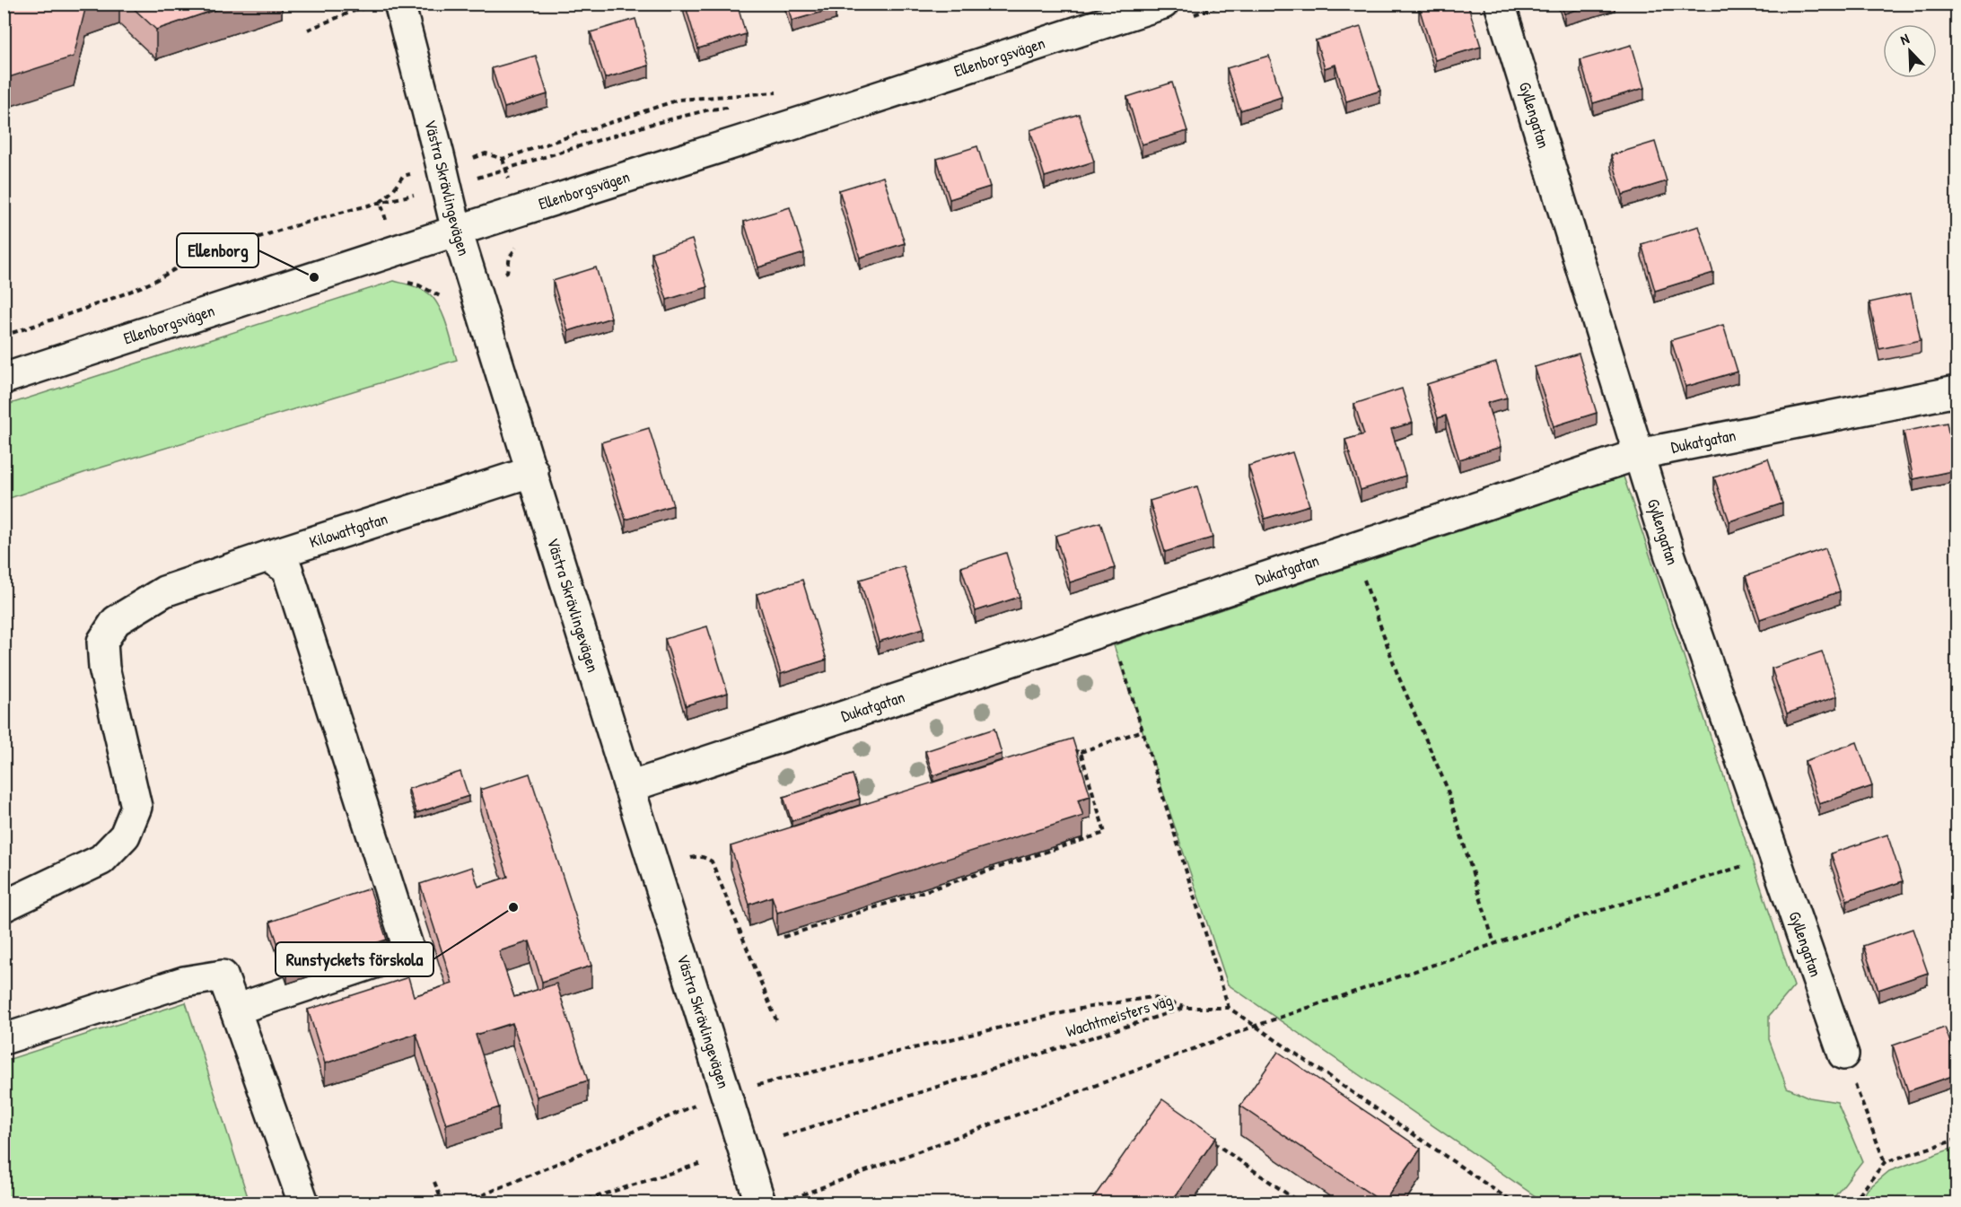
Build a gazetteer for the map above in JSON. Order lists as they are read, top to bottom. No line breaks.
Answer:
{"streets":{"street":["Ellenborgsvägen","Gyllengatan","Västra Skrävlingevägen","Dukatgatan","Kilowattgatan"],"path":["Wachtmeisters väg"]},"crossings":[["Ellenborgsvägen","Västra Skrävlingevägen"],["Gyllengatan","Dukatgatan"],["Västra Skrävlingevägen","Dukatgatan"],["Västra Skrävlingevägen","Kilowattgatan"]],"places":["Ellenborg","Runstyckets förskola"],"north":"top left"}
